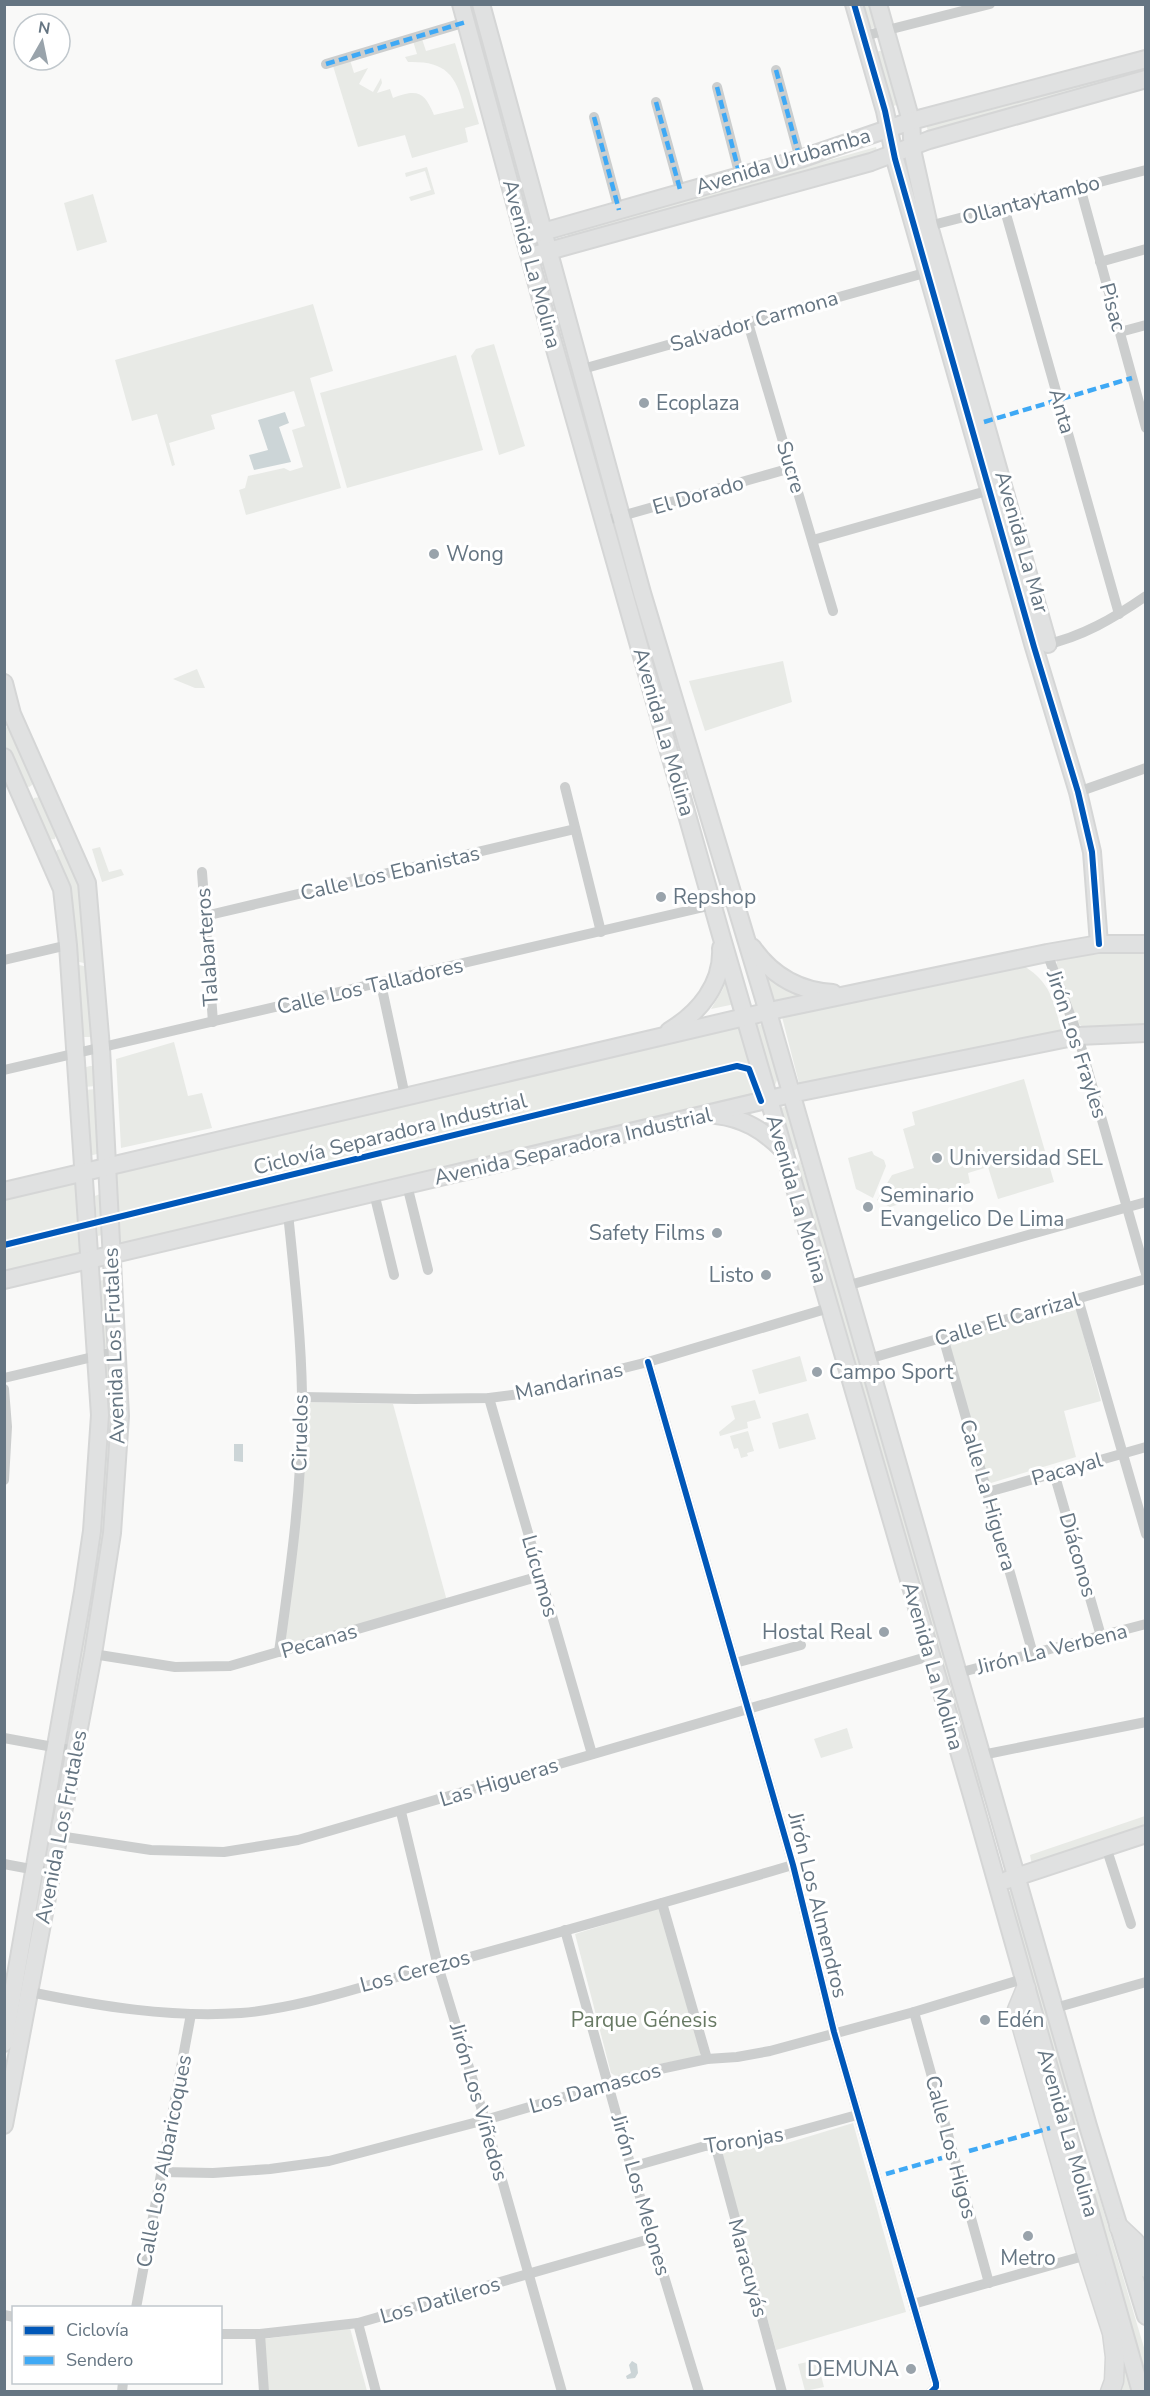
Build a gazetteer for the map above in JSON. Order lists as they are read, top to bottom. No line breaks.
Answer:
{"streets":{"main road":["Avenida Urubamba","Avenida La Molina","Avenida La Mar","Avenida Separadora Industrial","Avenida Los Frutales"],"street":["Ollantaytambo","Pisac","Salvador Carmona","Anta","Sucre","El Dorado","Calle Los Ebanistas","Talabarteros","Calle Los Talladores","Jirón Los Frayles","Calle El Carrizal","Mandarinas","Ciruelos","Pacayal","Calle La Higuera","Diáconos","Lúcumos","Pecanas","Jirón La Verbena","Las Higueras","Jirón Los Almendros","Los Cerezos","Los Damascos","Jirón Los Viñedos","Toronjas","Calle Los Higos","Calle Los Albaricoques","Jirón Los Melones","Maracuyás","Los Datileros"],"cycle path":["Ciclovía Separadora Industrial"]},"crossings":[["Avenida Urubamba","Avenida La Molina"],["Avenida Urubamba","Avenida La Mar"],["Ollantaytambo","Pisac"],["Ollantaytambo","Anta"],["Ollantaytambo","Avenida La Mar"],["Avenida La Molina","Salvador Carmona"],["Avenida La Molina","El Dorado"],["Avenida La Molina","Calle Los Talladores"],["Avenida La Molina","Avenida Separadora Industrial"],["Avenida La Molina","Calle El Carrizal"],["Avenida La Molina","Mandarinas"],["Avenida La Molina","Jirón La Verbena"],["Avenida La Molina","Las Higueras"],["Avenida La Molina","Los Damascos"],["Salvador Carmona","Sucre"],["Salvador Carmona","Avenida La Mar"],["Sucre","El Dorado"],["Calle Los Ebanistas","Talabarteros"],["Talabarteros","Calle Los Talladores"],["Calle Los Talladores","Avenida Los Frutales"],["Jirón Los Frayles","Avenida Separadora Industrial"],["Avenida Separadora Industrial","Avenida Los Frutales"],["Avenida Separadora Industrial","Ciruelos"],["Calle El Carrizal","Calle La Higuera"],["Avenida Los Frutales","Pecanas"],["Avenida Los Frutales","Las Higueras"],["Avenida Los Frutales","Los Cerezos"],["Mandarinas","Ciruelos"],["Mandarinas","Lúcumos"],["Mandarinas","Jirón Los Almendros"],["Ciruelos","Pecanas"],["Pacayal","Calle La Higuera"],["Pacayal","Diáconos"],["Calle La Higuera","Jirón La Verbena"],["Diáconos","Jirón La Verbena"],["Lúcumos","Pecanas"],["Lúcumos","Las Higueras"],["Las Higueras","Jirón Los Almendros"],["Las Higueras","Jirón Los Viñedos"],["Jirón Los Almendros","Los Cerezos"],["Jirón Los Almendros","Los Damascos"],["Jirón Los Almendros","Toronjas"],["Los Cerezos","Jirón Los Viñedos"],["Los Cerezos","Calle Los Albaricoques"],["Los Cerezos","Jirón Los Melones"],["Los Damascos","Jirón Los Viñedos"],["Los Damascos","Calle Los Higos"],["Los Damascos","Calle Los Albaricoques"],["Los Damascos","Jirón Los Melones"],["Jirón Los Viñedos","Los Datileros"],["Toronjas","Jirón Los Melones"],["Toronjas","Maracuyás"],["Jirón Los Melones","Los Datileros"]],"parks":["Parque Génesis"],"places":["Ecoplaza","Wong","Repshop","Universidad SEL","Seminario Evangelico De Lima","Safety Films","Listo","Campo Sport","Hostal Real","Edén","Metro","DEMUNA"],"legend":["Ciclovía","Sendero"],"north":"top"}
